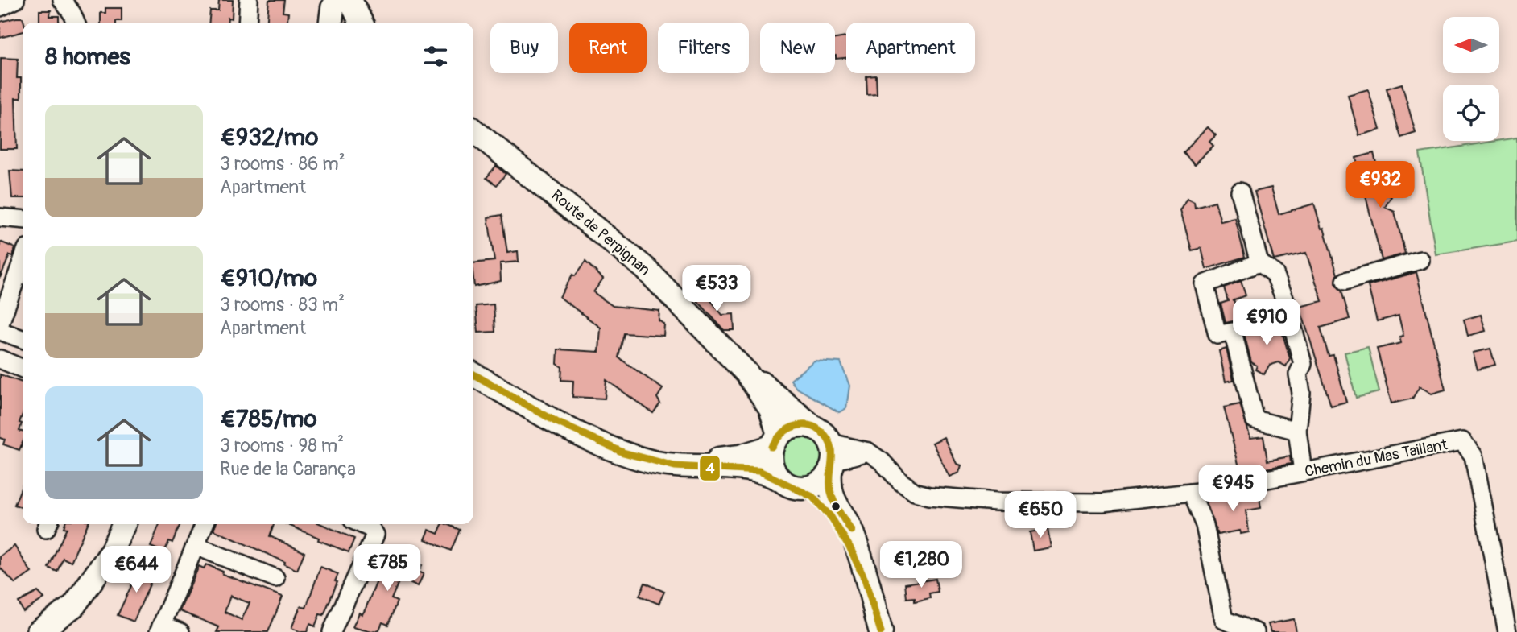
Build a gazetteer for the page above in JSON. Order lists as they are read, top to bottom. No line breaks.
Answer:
{"streets":{"main road":["Route de Perpignan"],"street":["Chemin du Mas Taillant"]},"crossings":[["Route de Perpignan","Chemin du Mas Taillant"]],"lines":["transit line 4"],"north":"left","page":{"chip":["Buy","Rent","Filters","New","Apartment"],"heading":"8 homes","list":[{"name":"€932/mo","note":"3 rooms · 86 m² · Apartment"},{"name":"€910/mo","note":"3 rooms · 83 m² · Apartment"},{"name":"€785/mo","note":"3 rooms · 98 m² · Rue de la Carança"}],"price":["€932","€533","€910","€945","€650","€1,280","€785","€644"]}}
